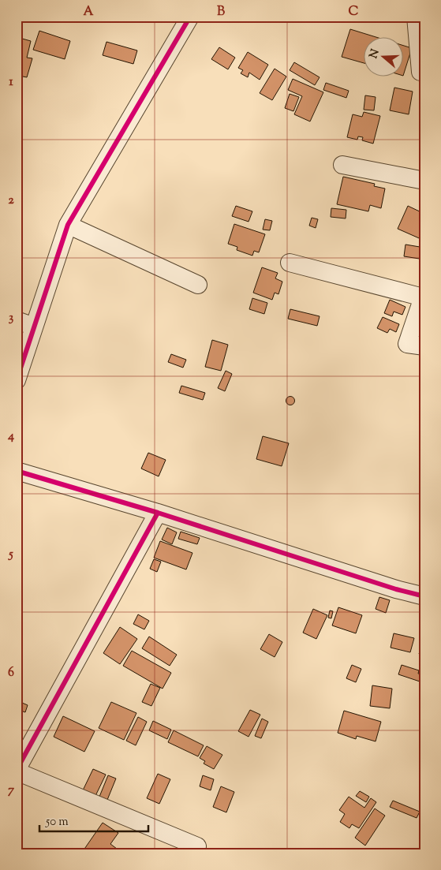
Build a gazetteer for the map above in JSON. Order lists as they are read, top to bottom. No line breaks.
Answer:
{"scale_bar":"50 m","north":"left","grid":{"columns":["A","B","C"],"rows":["1","2","3","4","5","6","7"]}}
